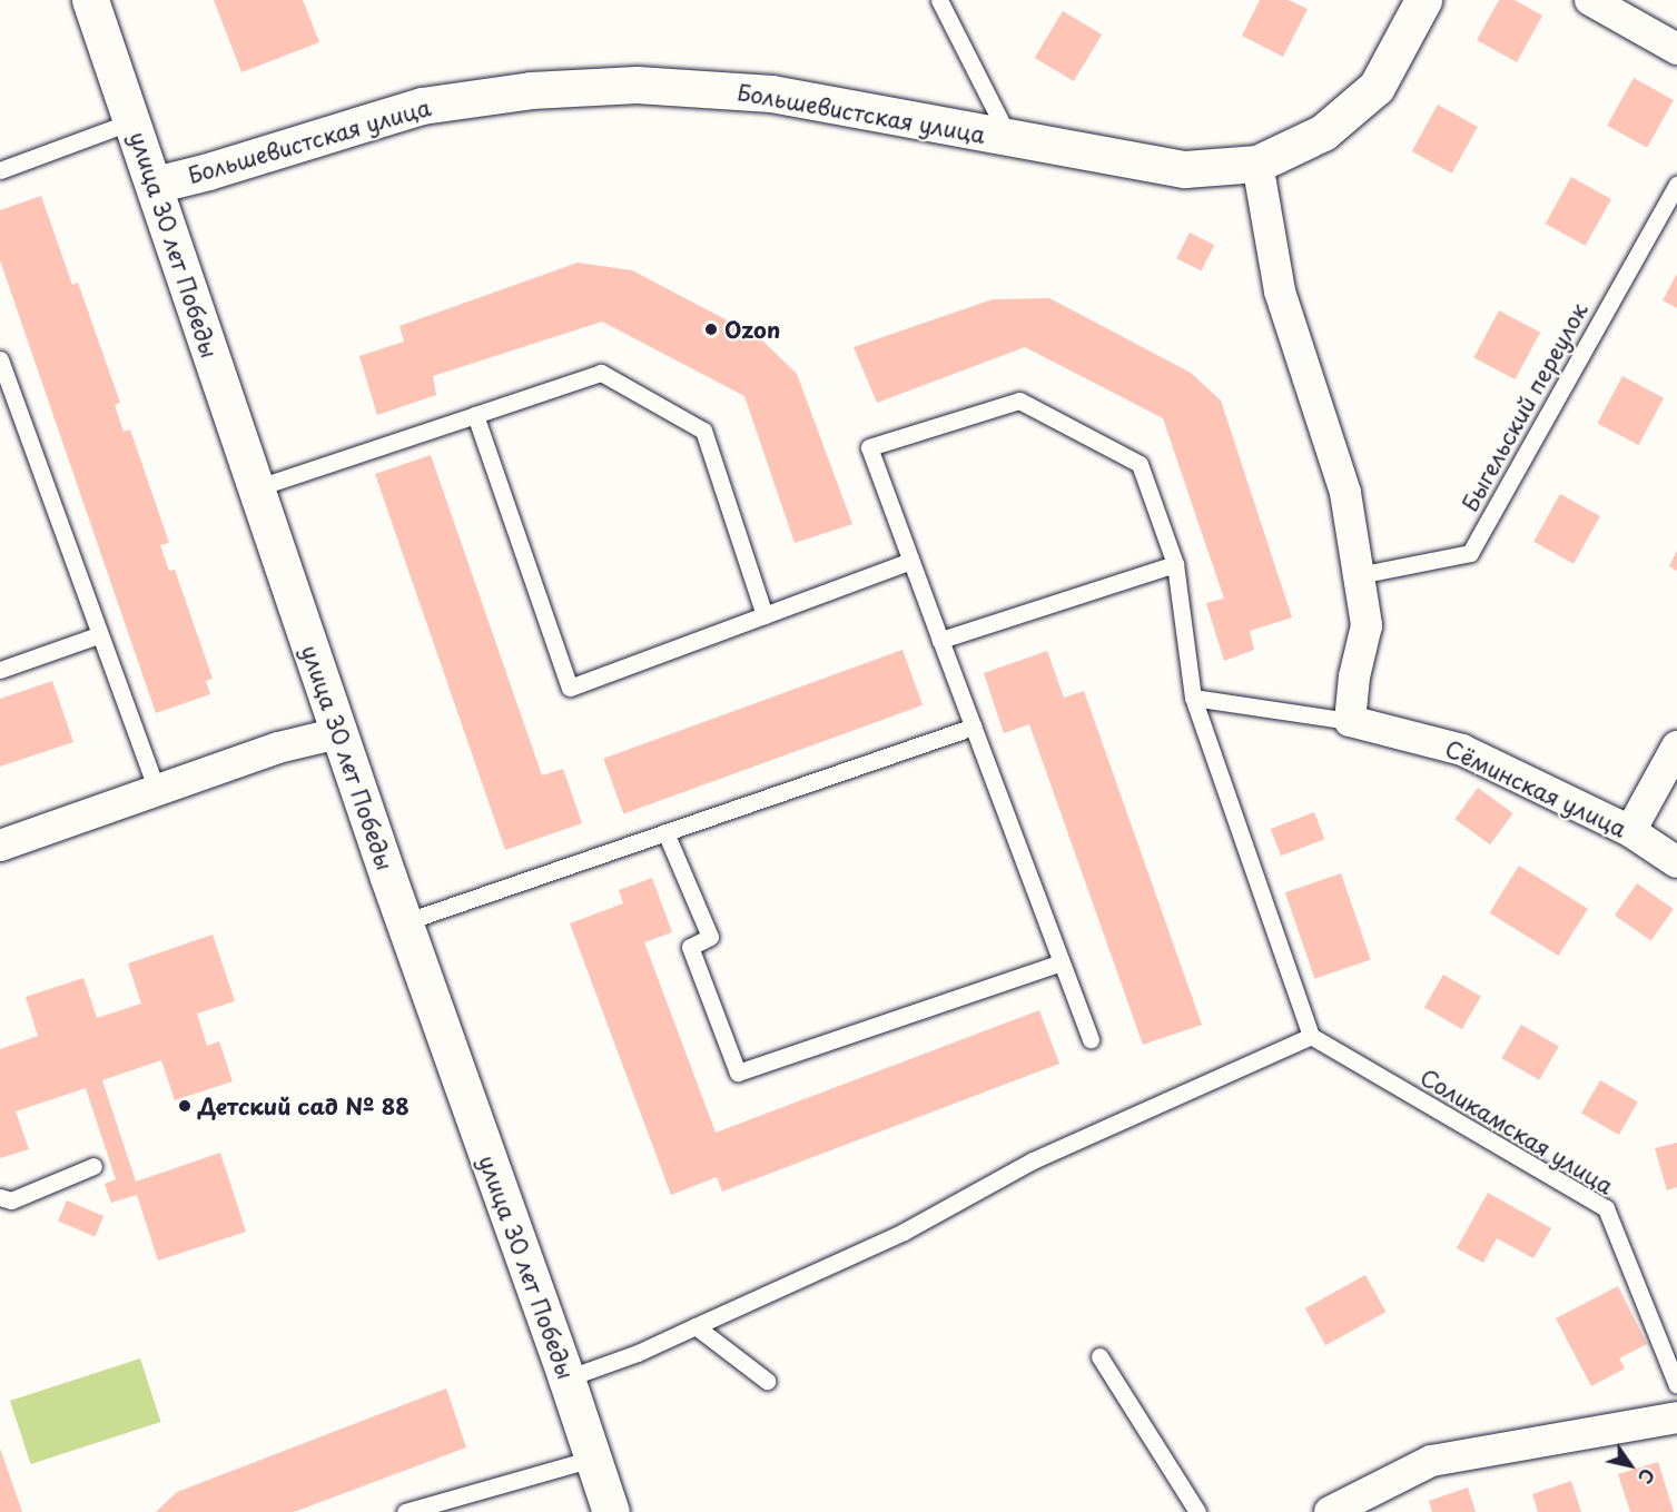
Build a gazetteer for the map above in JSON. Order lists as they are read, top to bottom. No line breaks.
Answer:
{"streets":{"street":["Большевистская улица","улица 30 лет Победы","Сёминская улица"],"lane":["Быгельский переулок","Соликамская улица"]},"crossings":[["Большевистская улица","улица 30 лет Победы"]],"places":["Ozon","Детский сад № 88"],"north":"bottom right"}
